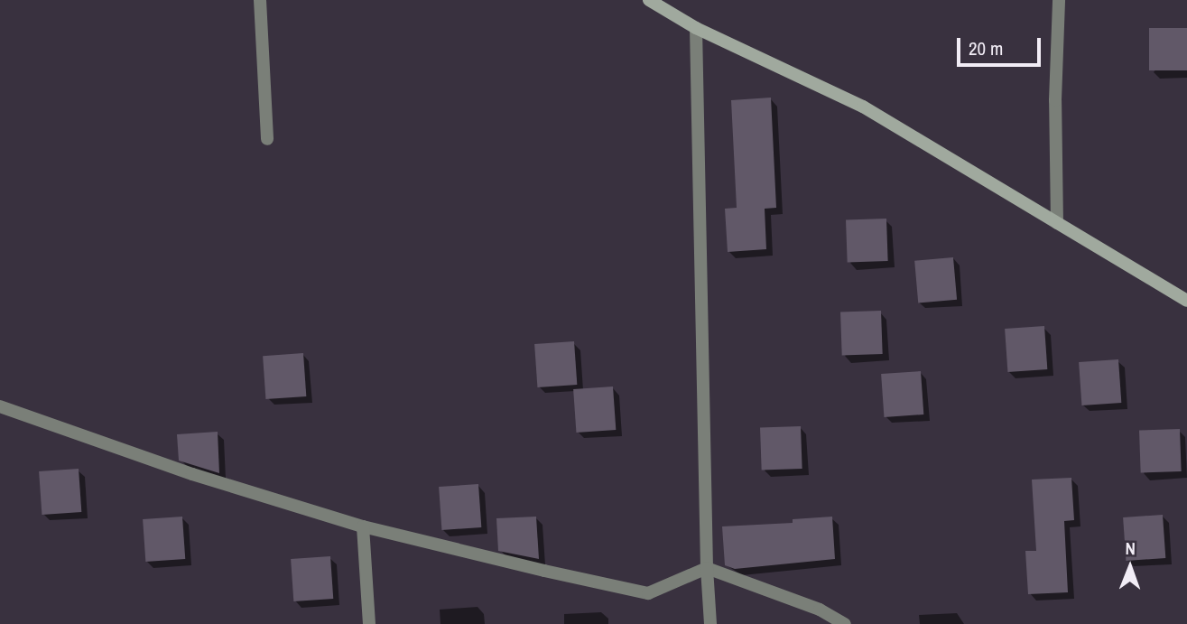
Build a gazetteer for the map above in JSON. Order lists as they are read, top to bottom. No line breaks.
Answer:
{"scale_bar":"20 m","north":"top"}
